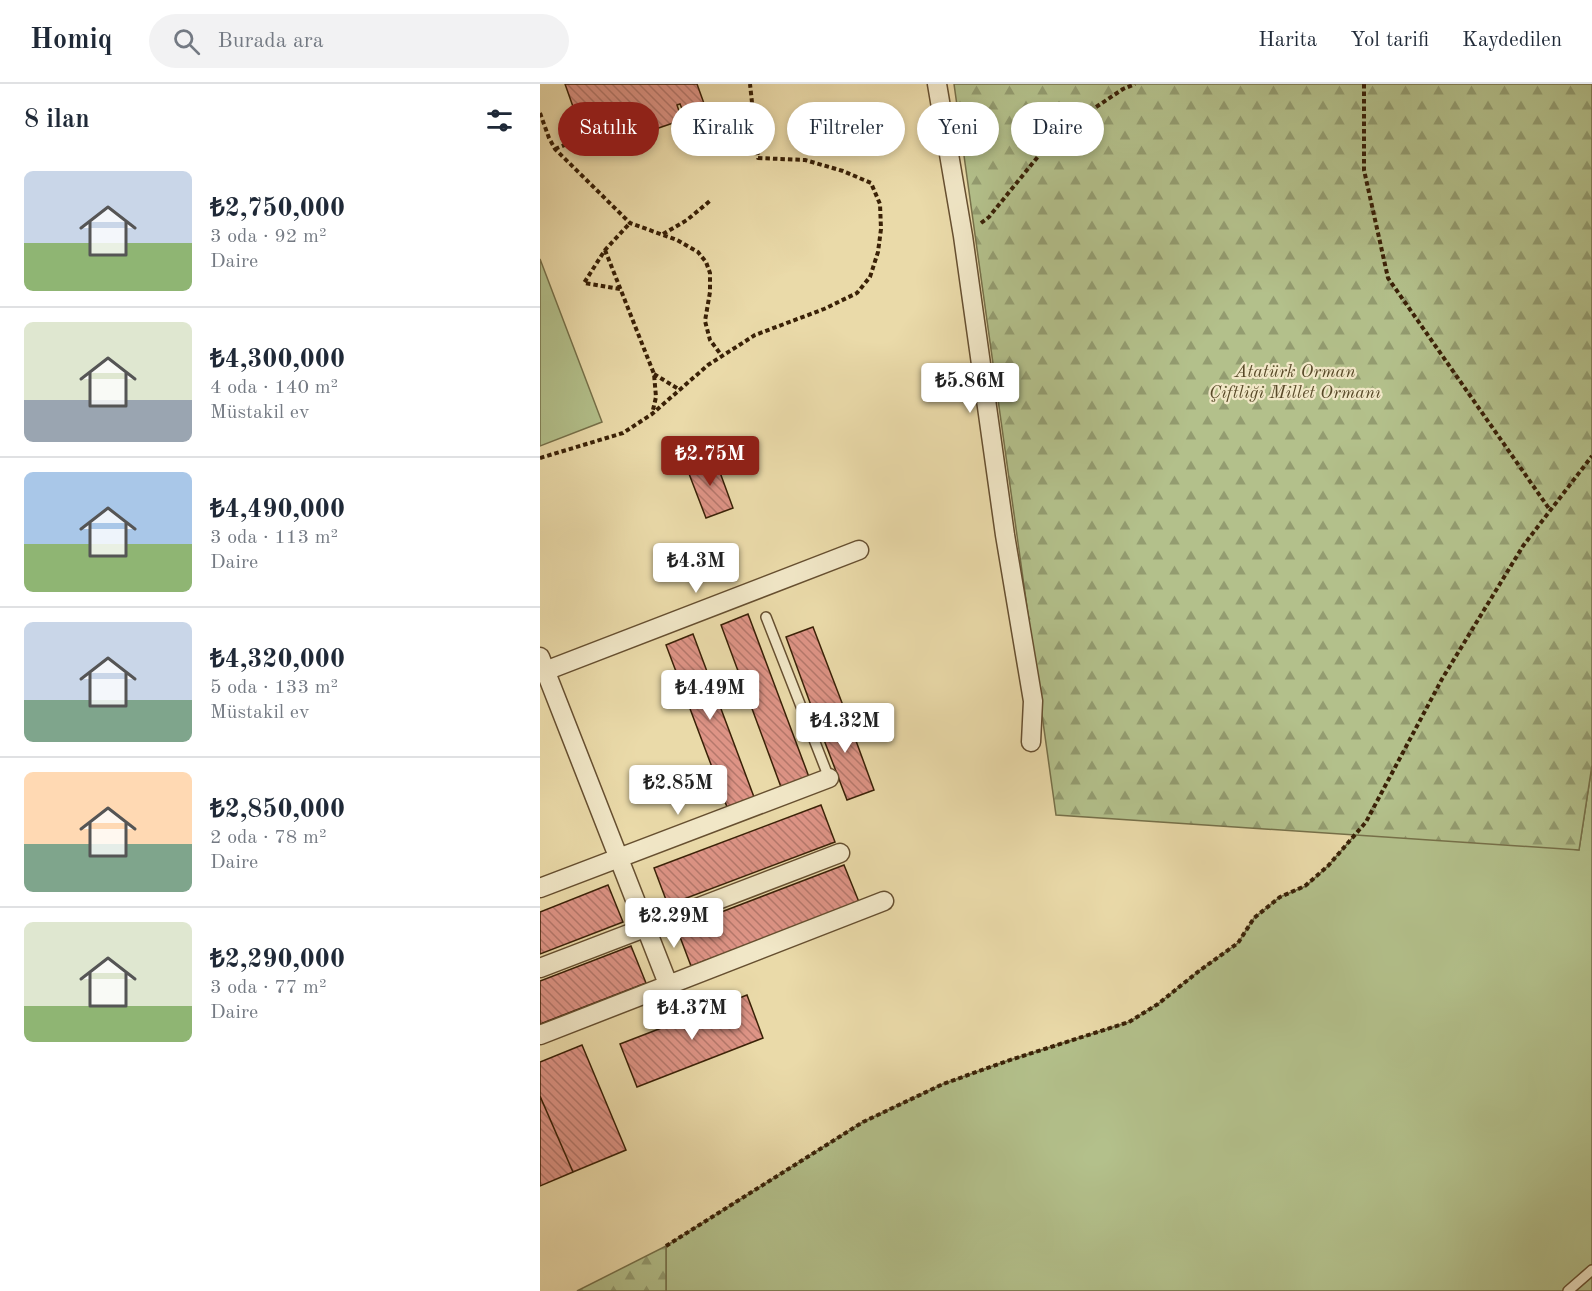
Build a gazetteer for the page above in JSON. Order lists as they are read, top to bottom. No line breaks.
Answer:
{"parks":["Atatürk Orman Çiftliği Millet Ormanı"],"page":{"header":"Homiq","search":"Burada ara","nav":["Harita","Yol tarifi","Kaydedilen"],"heading":"8 ilan","chip":["Satılık","Kiralık","Filtreler","Yeni","Daire"],"list":[{"name":"₺2,750,000","note":"3 oda · 92 m² · Daire"},{"name":"₺4,300,000","note":"4 oda · 140 m² · Müstakil ev"},{"name":"₺4,490,000","note":"3 oda · 113 m² · Daire"},{"name":"₺4,320,000","note":"5 oda · 133 m² · Müstakil ev"},{"name":"₺2,850,000","note":"2 oda · 78 m² · Daire"},{"name":"₺2,290,000","note":"3 oda · 77 m² · Daire"}],"price":["₺5.86M","₺2.75M","₺4.3M","₺4.49M","₺4.32M","₺2.85M","₺2.29M","₺4.37M"]}}
